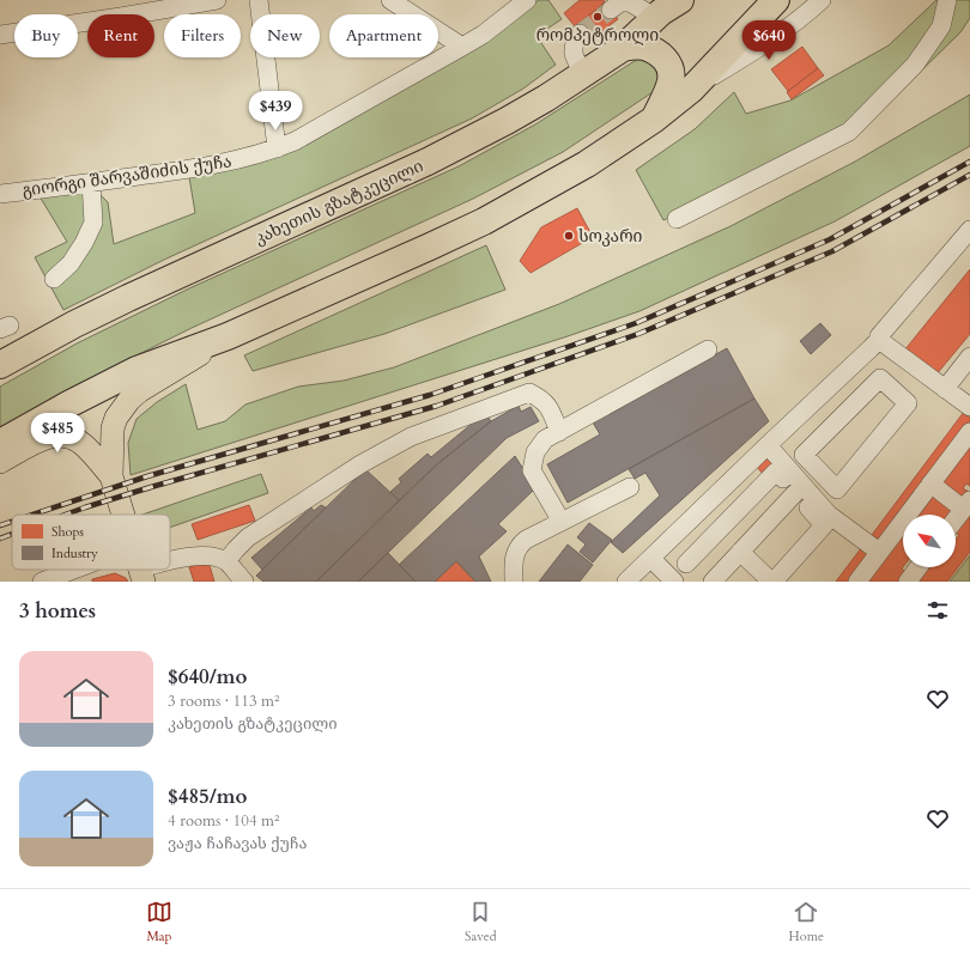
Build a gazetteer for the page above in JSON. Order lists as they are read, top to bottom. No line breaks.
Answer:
{"streets":{"highway":["კახეთის გზატკეცილი"],"street":["გიორგი შარვაშიძის ქუჩა"]},"places":["რომპეტროლი","სოკარი"],"legend":["Shops","Industry"],"north":"top left","page":{"chip":["Buy","Rent","Filters","New","Apartment"],"price":["$640","$439","$485"],"heading":"3 homes","list":[{"name":"$640/mo","note":"3 rooms · 113 m² · კახეთის გზატკეცილი"},{"name":"$485/mo","note":"4 rooms · 104 m² · ვაჟა ჩაჩავას ქუჩა"}],"tabs":["Map","Saved","Home"]}}
